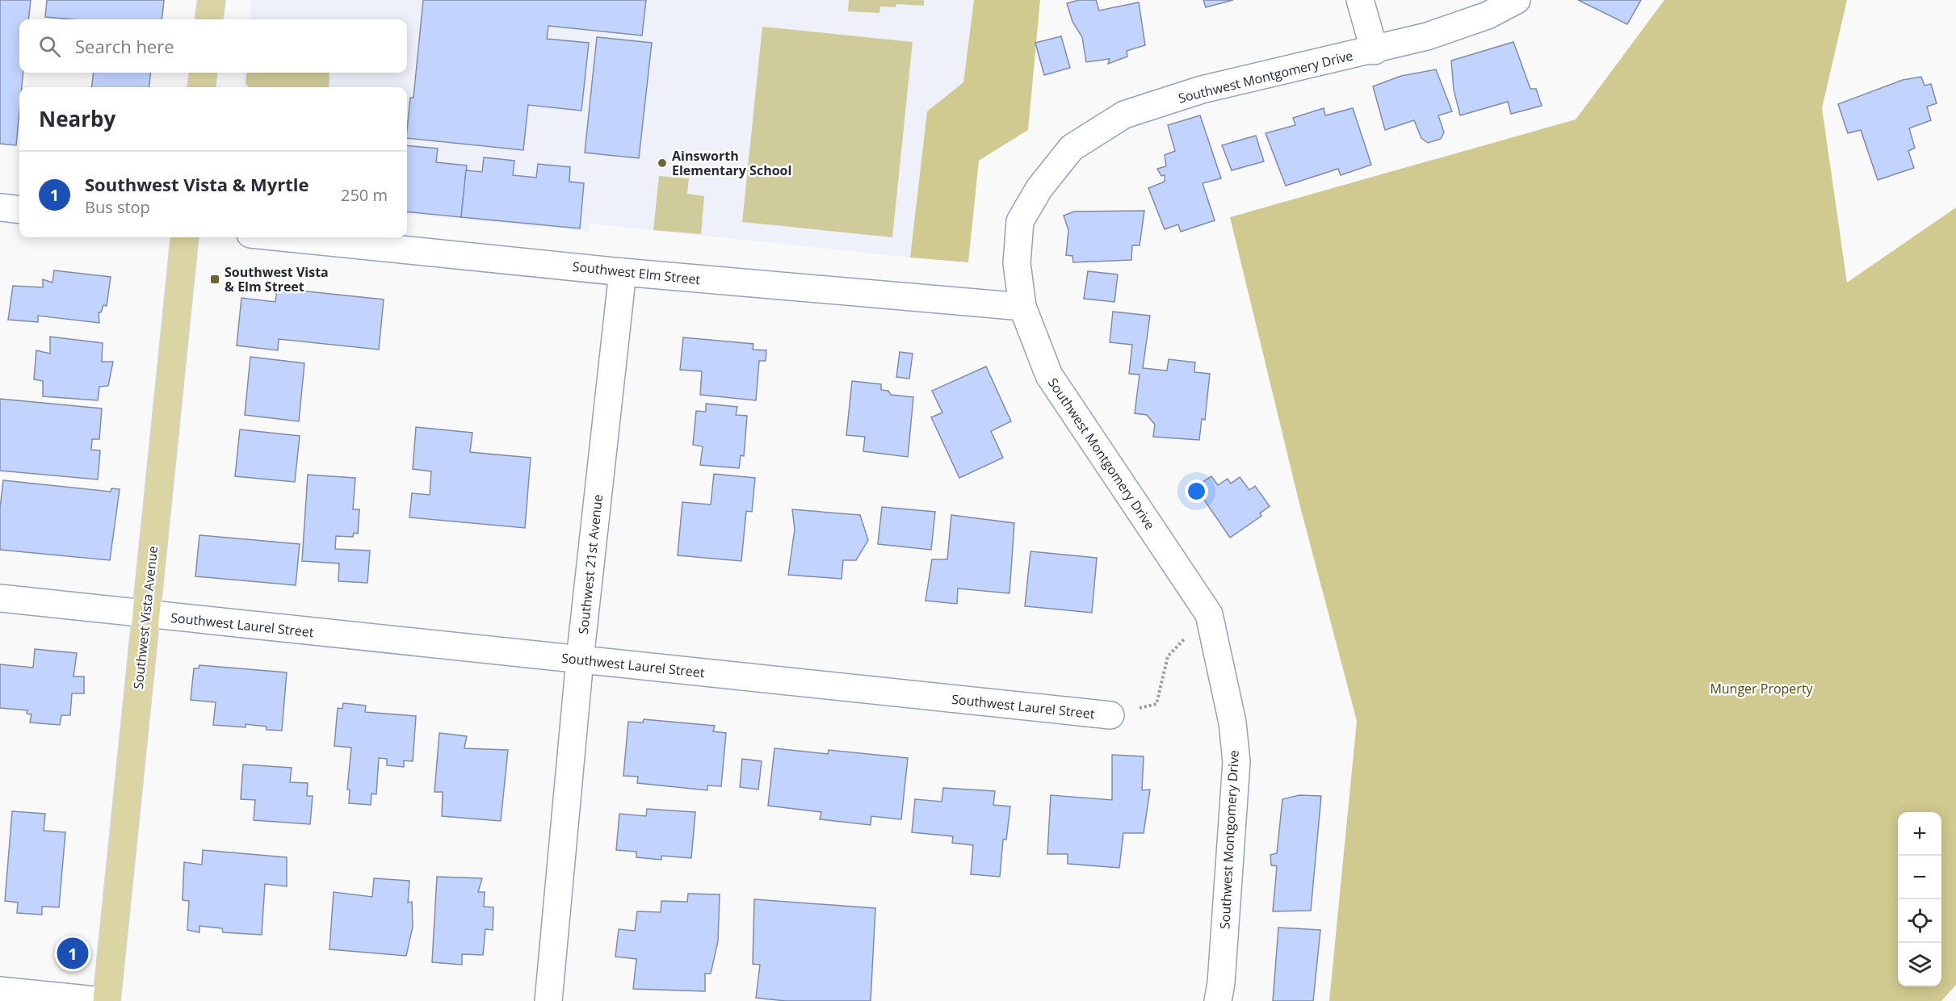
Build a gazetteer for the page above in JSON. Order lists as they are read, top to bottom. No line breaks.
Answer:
{"streets":{"main road":["Southwest Vista Avenue"],"street":["Southwest Montgomery Drive","Southwest Elm Street","Southwest 21st Avenue","Southwest Laurel Street"]},"crossings":[["Southwest Montgomery Drive","Southwest Elm Street"],["Southwest Montgomery Drive","Southwest Laurel Street"],["Southwest Elm Street","Southwest 21st Avenue"],["Southwest 21st Avenue","Southwest Laurel Street"],["Southwest Vista Avenue","Southwest Laurel Street"]],"parks":["Munger Property"],"places":{"other":["Ainsworth Elementary School"],"transit":["Southwest Vista & Elm Street"]},"page":{"search":"Search here","heading":"Nearby","list":[{"mark":"1","name":"Southwest Vista & Myrtle","note":"Bus stop","value":"250 m"}],"map_buttons":["+","−"],"pins":"1"}}
